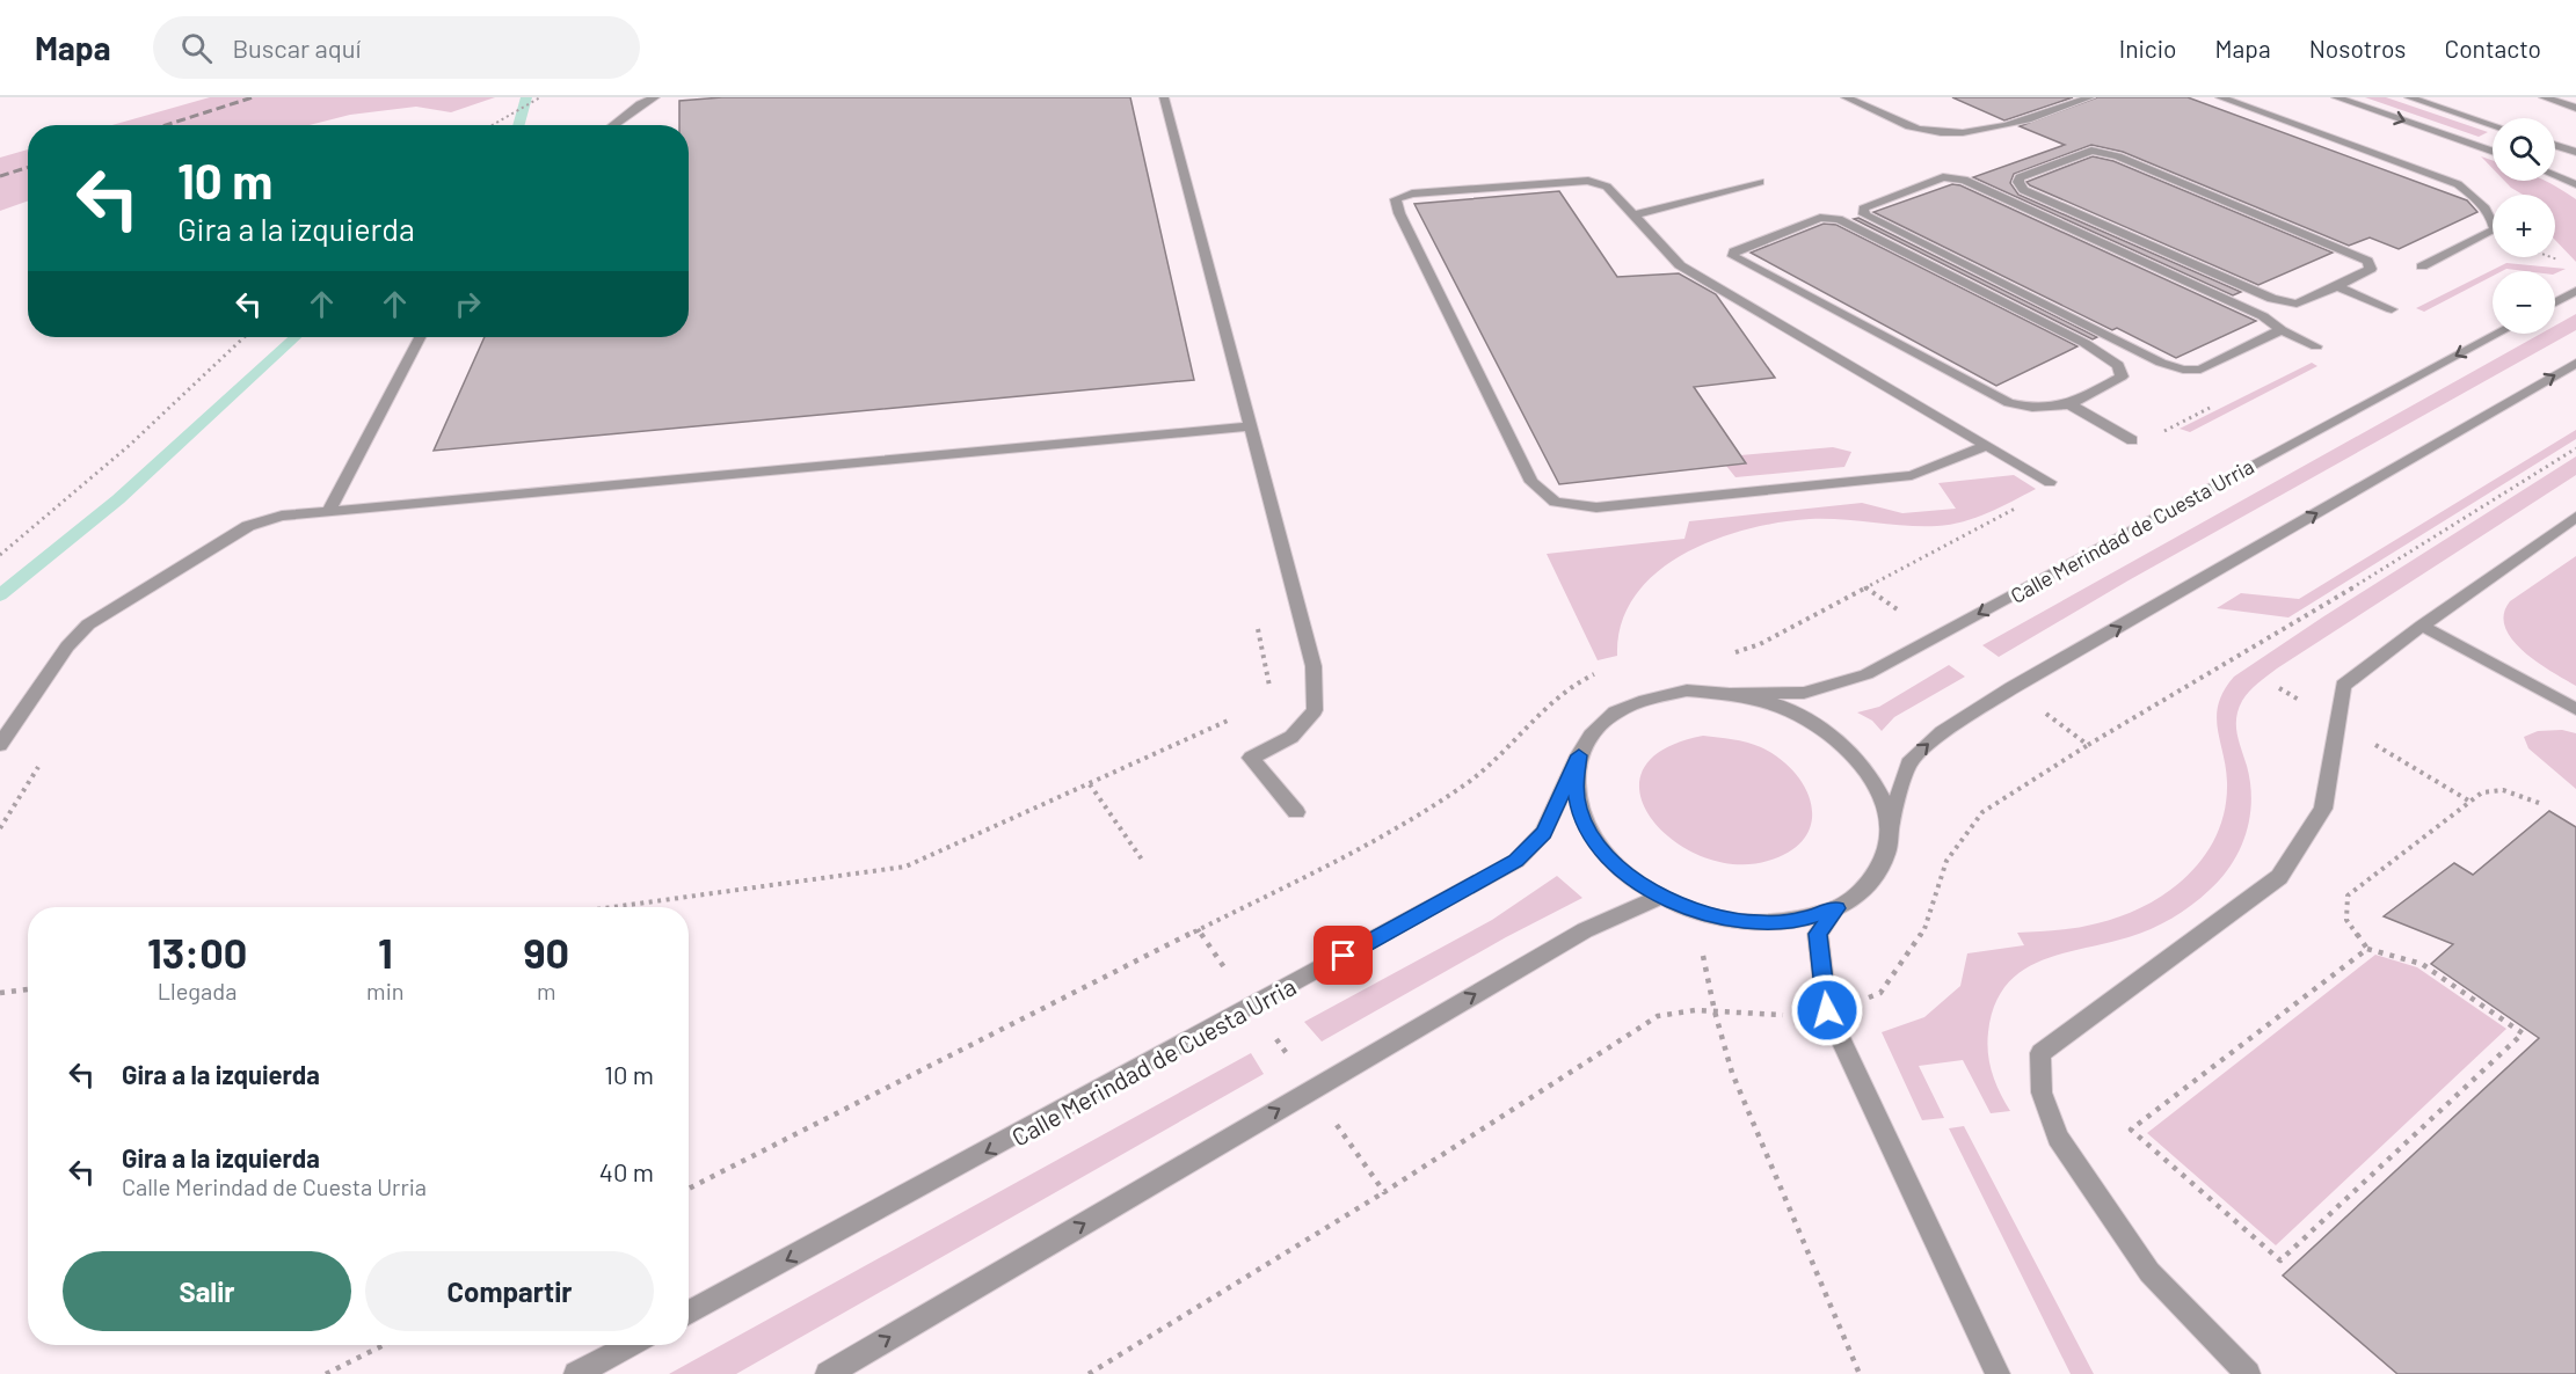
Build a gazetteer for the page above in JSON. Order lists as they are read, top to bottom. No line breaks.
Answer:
{"streets":{"street":["Calle Merindad de Cuesta Urria"]},"page":{"header":"Mapa","search":"Buscar aquí","nav":["Inicio","Mapa","Nosotros","Contacto"],"map_buttons":["+","−"],"turn":["10 m","Gira a la izquierda"],"eta":["13:00","Llegada","1","min","90","m"],"list":[{"name":"Gira a la izquierda","value":"10 m"},{"name":"Gira a la izquierda","note":"Calle Merindad de Cuesta Urria","value":"40 m"}],"buttons":["Salir","Compartir"]}}
